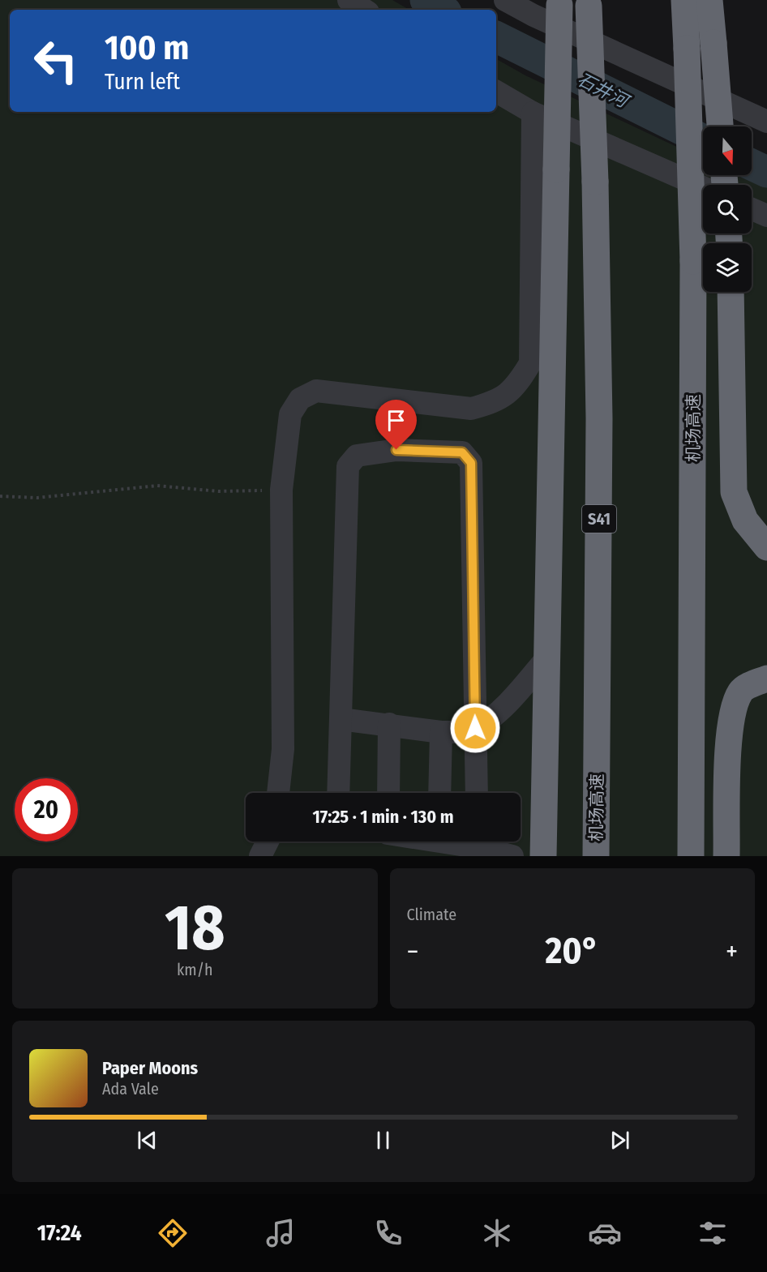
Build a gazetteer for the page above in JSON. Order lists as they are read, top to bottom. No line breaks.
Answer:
{"streets":{"highway":["机场高速","S41"]},"water":["石井河"],"north":"bottom","page":{"turn":["100 m","Turn left"],"limit":"20","trip":"17:25 · 1 min · 130 m","tile":[["18","km/h"],"Climate"],"heat":["−","20°","+"],"song":["Paper Moons","Ada Vale"],"tabs":"17:24"}}
